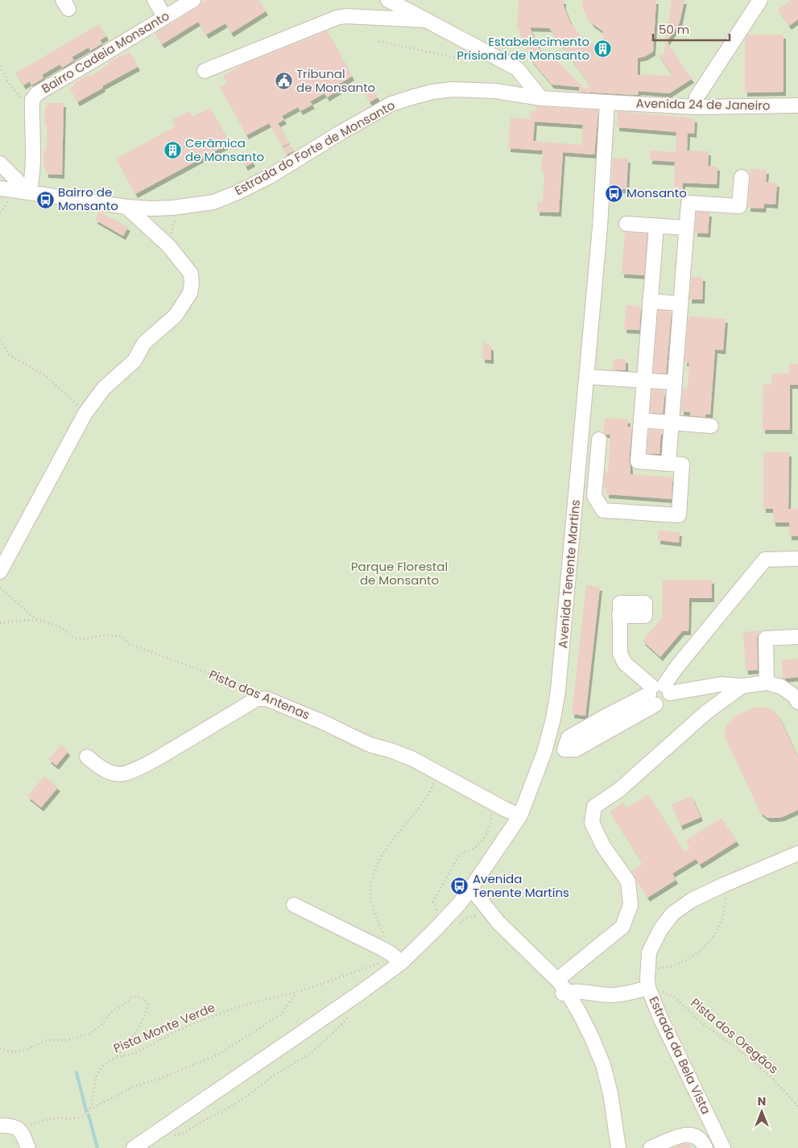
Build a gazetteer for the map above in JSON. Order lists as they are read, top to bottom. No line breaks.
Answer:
{"streets":{"street":["Bairro Cadeia Monsanto","Avenida 24 de Janeiro","Estrada do Forte de Monsanto","Avenida Tenente Martins","Pista das Antenas","Estrada da Bela Vista"],"path":["Pista Monte Verde","Pista dos Oregãos"]},"crossings":[["Bairro Cadeia Monsanto","Estrada do Forte de Monsanto"],["Avenida 24 de Janeiro","Estrada do Forte de Monsanto"],["Avenida 24 de Janeiro","Avenida Tenente Martins"],["Estrada do Forte de Monsanto","Avenida Tenente Martins"],["Avenida Tenente Martins","Pista das Antenas"],["Avenida Tenente Martins","Pista Monte Verde"],["Pista dos Oregãos","Estrada da Bela Vista"]],"parks":["Parque Florestal de Monsanto"],"places":{"building":["Estabelecimento Prisional de Monsanto","Cerâmica de Monsanto"],"public building":["Tribunal de Monsanto"],"bus stop":["Monsanto","Bairro de Monsanto","Avenida Tenente Martins"]},"scale_bar":"50 m","north":"top"}
